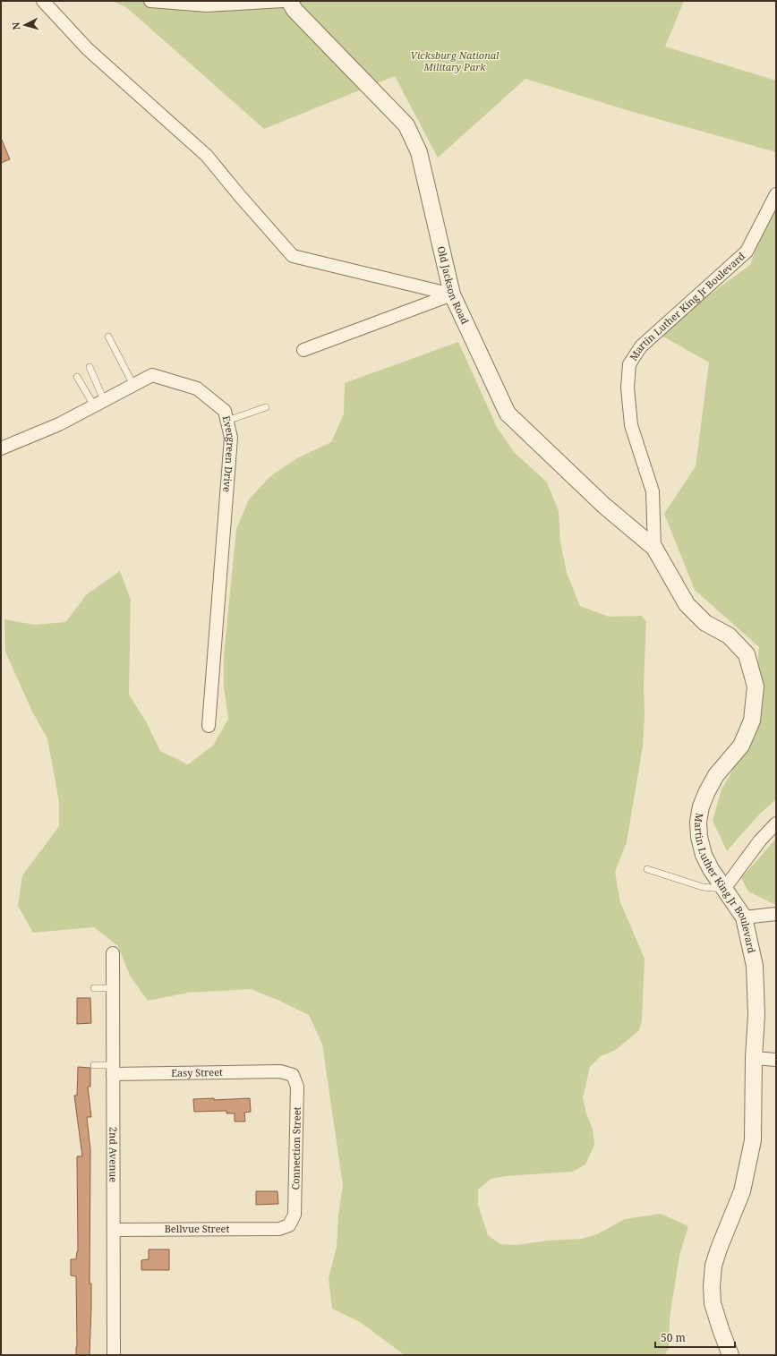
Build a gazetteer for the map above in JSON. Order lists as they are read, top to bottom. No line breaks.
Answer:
{"streets":{"street":["Old Jackson Road","Martin Luther King Jr Boulevard","Evergreen Drive","Easy Street","Connection Street","2nd Avenue","Bellvue Street"]},"crossings":[["Old Jackson Road","Martin Luther King Jr Boulevard"],["Easy Street","Connection Street"],["Easy Street","2nd Avenue"],["Connection Street","Bellvue Street"],["2nd Avenue","Bellvue Street"]],"parks":["Vicksburg National Military Park"],"scale_bar":"50 m","north":"left"}
